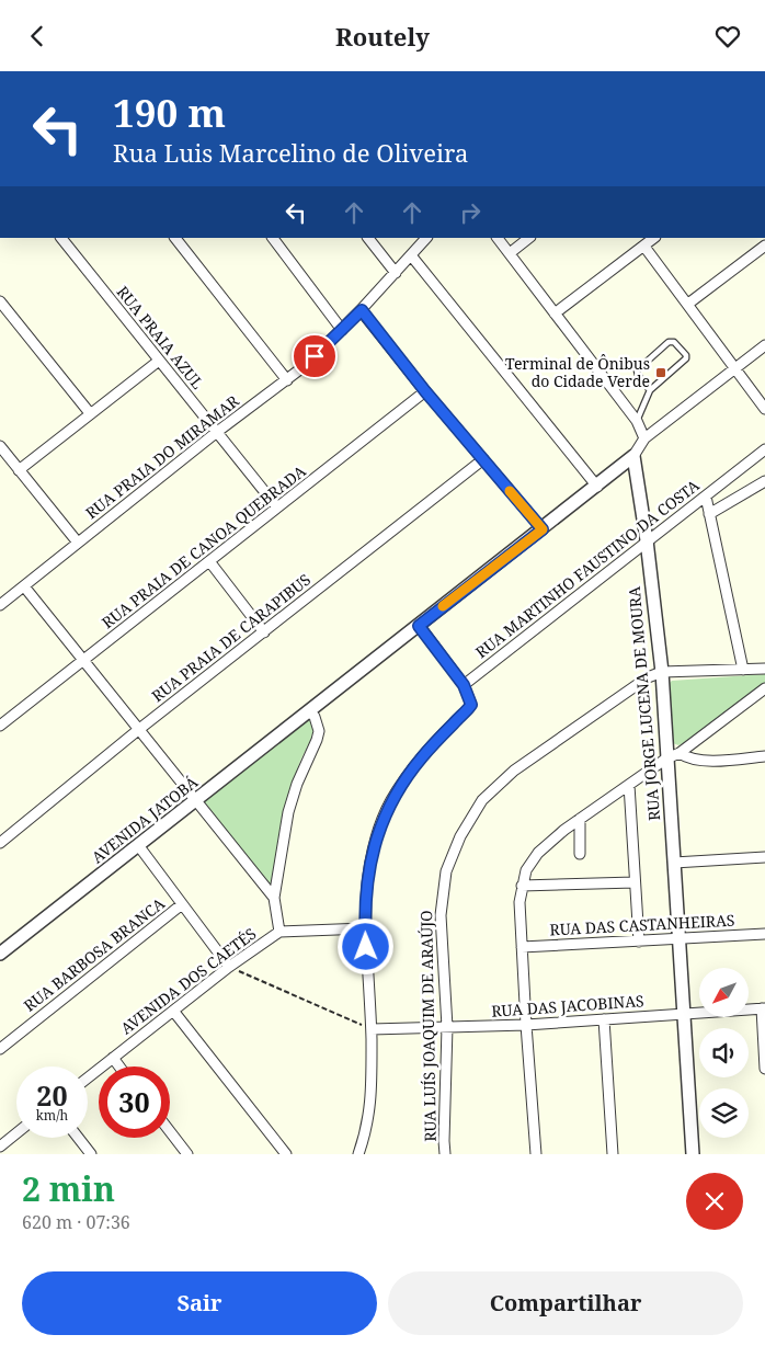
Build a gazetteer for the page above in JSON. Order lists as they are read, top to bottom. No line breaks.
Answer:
{"streets":{"street":["RUA PRAIA AZUL","RUA PRAIA DO MIRAMAR","RUA PRAIA DE CANOA QUEBRADA","RUA MARTINHO FAUSTINO DA COSTA","RUA PRAIA DE CARAPIBUS","RUA JORGE LUCENA DE MOURA","AVENIDA JATOBÁ","RUA DAS CASTANHEIRAS","RUA BARBOSA BRANCA","AVENIDA DOS CAETÉS","RUA DAS JACOBINAS","RUA LUÍS JOAQUIM DE ARAÚJO"]},"crossings":[["RUA PRAIA AZUL","RUA PRAIA DO MIRAMAR"],["RUA PRAIA AZUL","RUA PRAIA DE CANOA QUEBRADA"],["RUA MARTINHO FAUSTINO DA COSTA","RUA JORGE LUCENA DE MOURA"],["RUA JORGE LUCENA DE MOURA","AVENIDA JATOBÁ"],["RUA JORGE LUCENA DE MOURA","RUA DAS CASTANHEIRAS"],["RUA JORGE LUCENA DE MOURA","RUA DAS JACOBINAS"],["RUA JORGE LUCENA DE MOURA","RUA LUÍS JOAQUIM DE ARAÚJO"],["RUA DAS JACOBINAS","RUA LUÍS JOAQUIM DE ARAÚJO"]],"places":{"transit":["Terminal de Ônibus do Cidade Verde"]},"north":"bottom left","page":{"header":"Routely","turn":["190 m","Rua Luis Marcelino de Oliveira"],"speed":"20 km/h","limit":"30","heading":["2 min","620 m · 07:36"],"buttons":["Sair","Compartilhar"]}}
